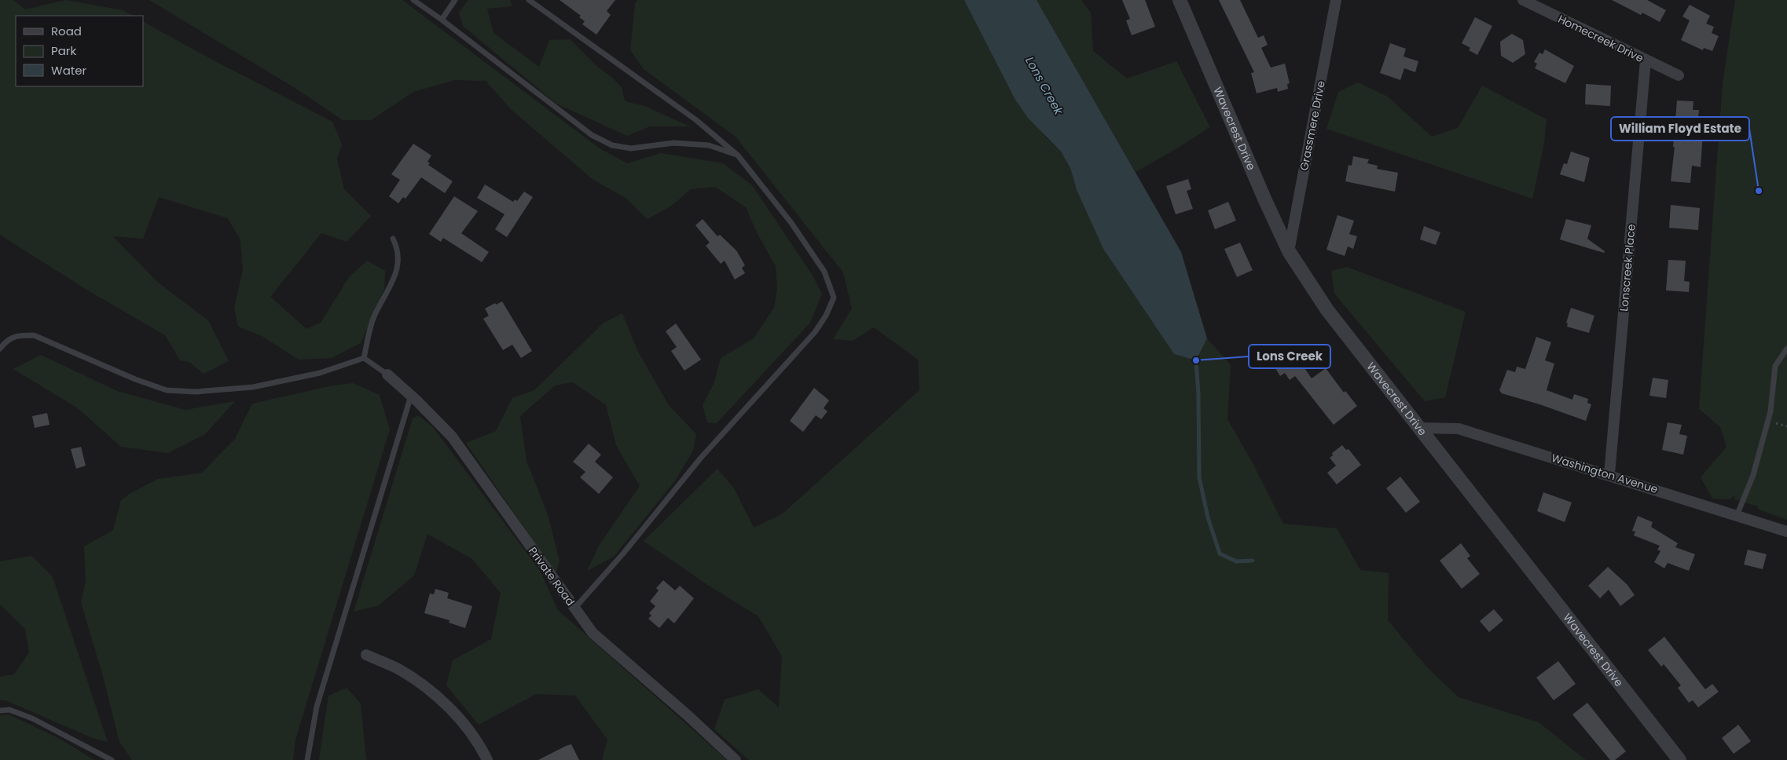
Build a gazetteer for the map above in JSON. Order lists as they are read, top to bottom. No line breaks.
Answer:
{"streets":{"street":["Homecreek Drive","Grassmere Drive","Wavecrest Drive","Lonscreek Place","Washington Avenue","Private Road"]},"crossings":[["Homecreek Drive","Lonscreek Place"],["Grassmere Drive","Wavecrest Drive"],["Wavecrest Drive","Washington Avenue"],["Lonscreek Place","Washington Avenue"]],"water":["Lons Creek"],"places":["William Floyd Estate","Lons Creek"],"legend":["Road","Park","Water"]}
